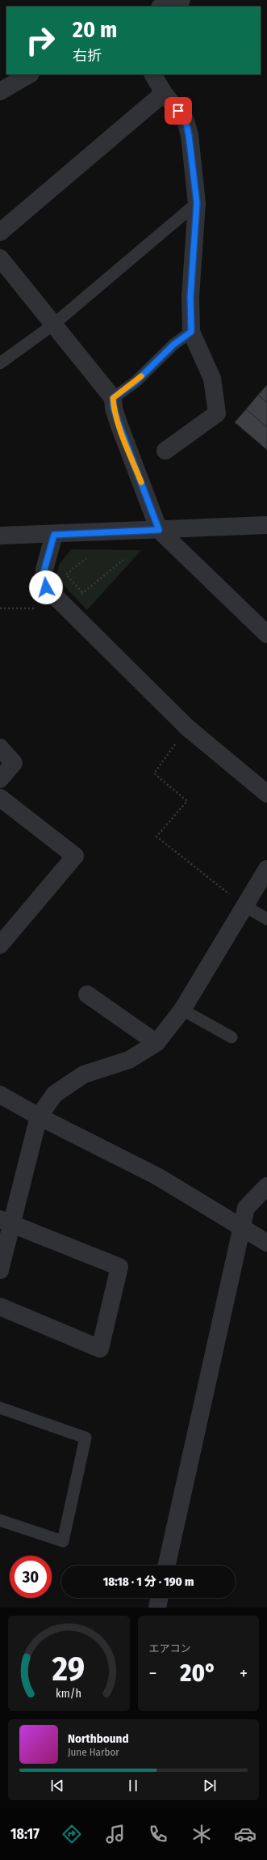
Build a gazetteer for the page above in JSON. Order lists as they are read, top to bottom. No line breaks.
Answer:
{"page":{"turn":["20 m","右折"],"limit":"30","trip":"18:18 · 1 分 · 190 m","tile":"エアコン","heat":["−","20°","+"],"song":["Northbound","June Harbor"],"tabs":"18:17","gauge":["29","km/h"]}}
